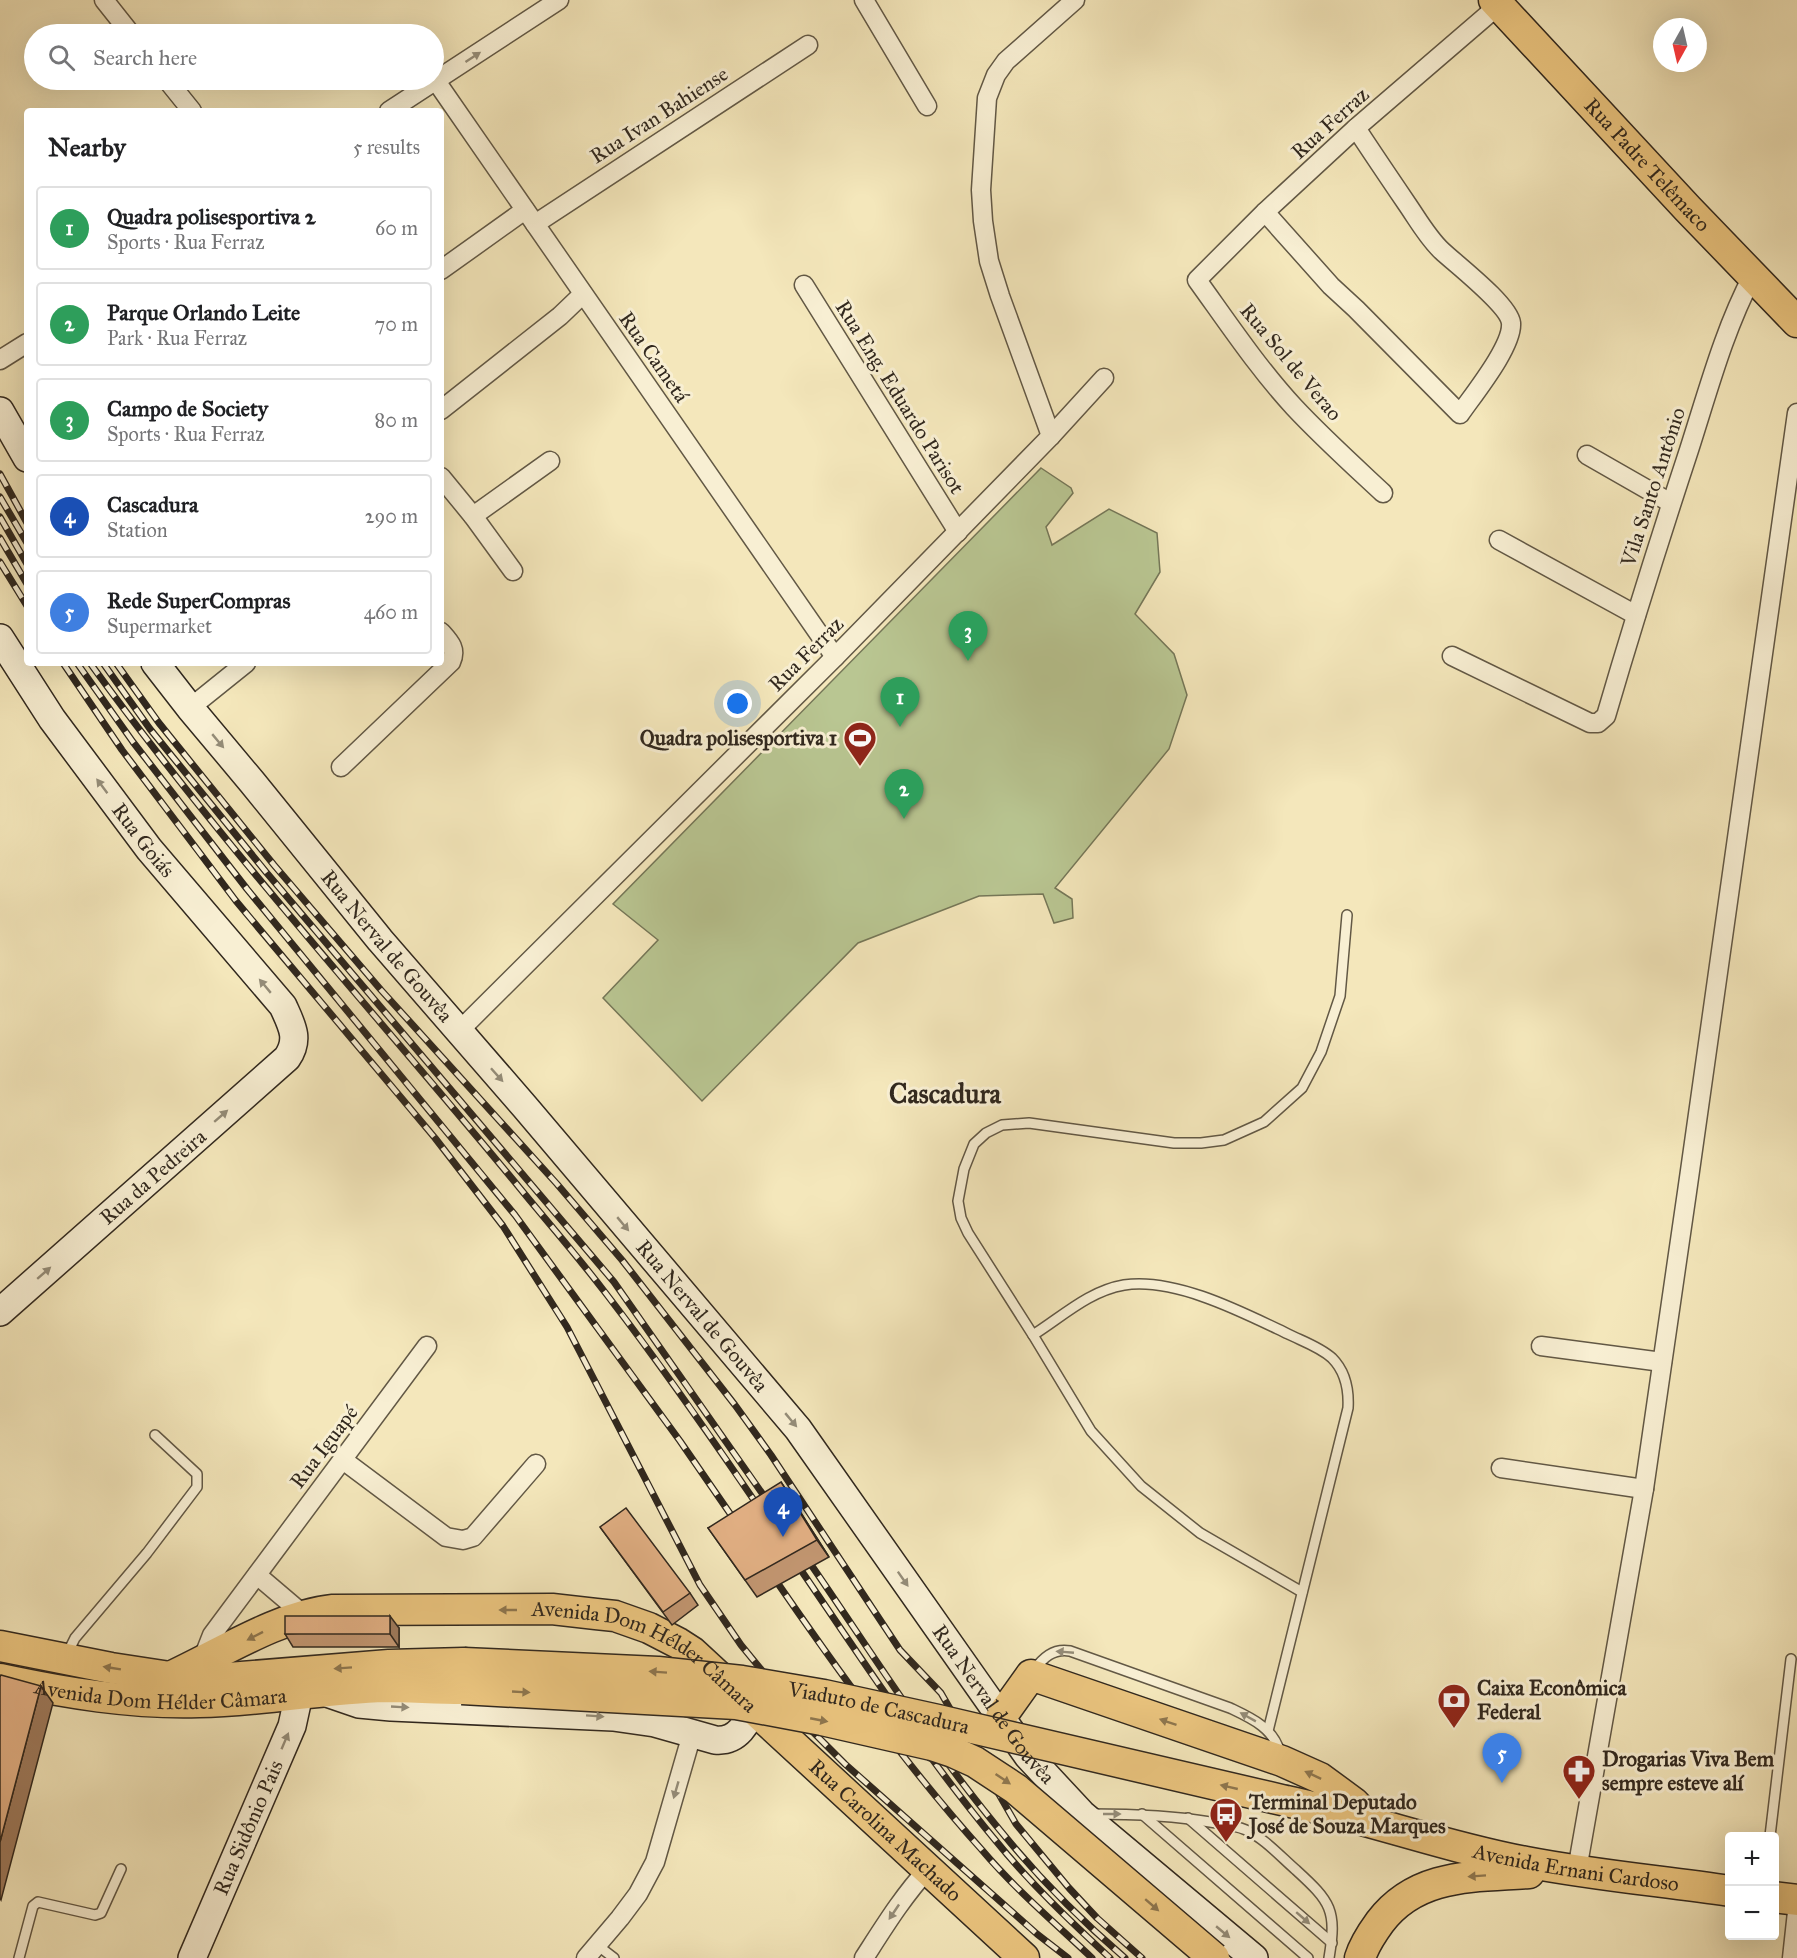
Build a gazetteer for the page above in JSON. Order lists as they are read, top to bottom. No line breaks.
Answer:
{"streets":{"main road":["Rua Padre Telêmaco","Rua Goiás","Rua Nerval de Gouvêa","Rua da Pedreira","Avenida Dom Hélder Câmara","Viaduto de Cascadura","Rua Sidônio Pais","Rua Carolina Machado","Avenida Ernani Cardoso"],"street":["Rua Ivan Bahiense","Rua Ferraz","Rua Cametá","Rua Sol de Verao","Rua Eng. Eduardo Parisot","Vila Santo Antônio","Rua Iguapé"]},"crossings":[["Rua Ivan Bahiense","Rua Cametá"],["Rua Ferraz","Rua Padre Telêmaco"],["Rua Ferraz","Rua Cametá"],["Rua Ferraz","Rua Sol de Verao"],["Rua Ferraz","Rua Eng. Eduardo Parisot"],["Rua Ferraz","Rua Nerval de Gouvêa"],["Rua Padre Telêmaco","Vila Santo Antônio"],["Rua Goiás","Rua da Pedreira"],["Rua Iguapé","Avenida Dom Hélder Câmara"],["Avenida Dom Hélder Câmara","Viaduto de Cascadura"],["Avenida Dom Hélder Câmara","Rua Sidônio Pais"],["Avenida Dom Hélder Câmara","Rua Carolina Machado"],["Viaduto de Cascadura","Avenida Ernani Cardoso"]],"one_way":["Rua Goiás","Rua Nerval de Gouvêa","Rua da Pedreira","Rua Sidônio Pais"],"districts":["Cascadura"],"places":{"sports":["Quadra polisesportiva 1"],"bank":["Caixa Econômica Federal"],"pharmacy":["Drogarias Viva Bem sempre esteve alí"],"bus stop":["Terminal Deputado José de Souza Marques"]},"north":"bottom","page":{"search":"Search here","heading":["Nearby","5 results"],"list":[{"mark":"1","name":"Quadra polisesportiva 2","note":"Sports · Rua Ferraz","value":"60 m"},{"mark":"2","name":"Parque Orlando Leite","note":"Park · Rua Ferraz","value":"70 m"},{"mark":"3","name":"Campo de Society","note":"Sports · Rua Ferraz","value":"80 m"},{"mark":"4","name":"Cascadura","note":"Station","value":"290 m"},{"mark":"5","name":"Rede SuperCompras","note":"Supermarket","value":"460 m"}],"pins":["3","1","2","4","5"],"map_buttons":["+","−"]}}
